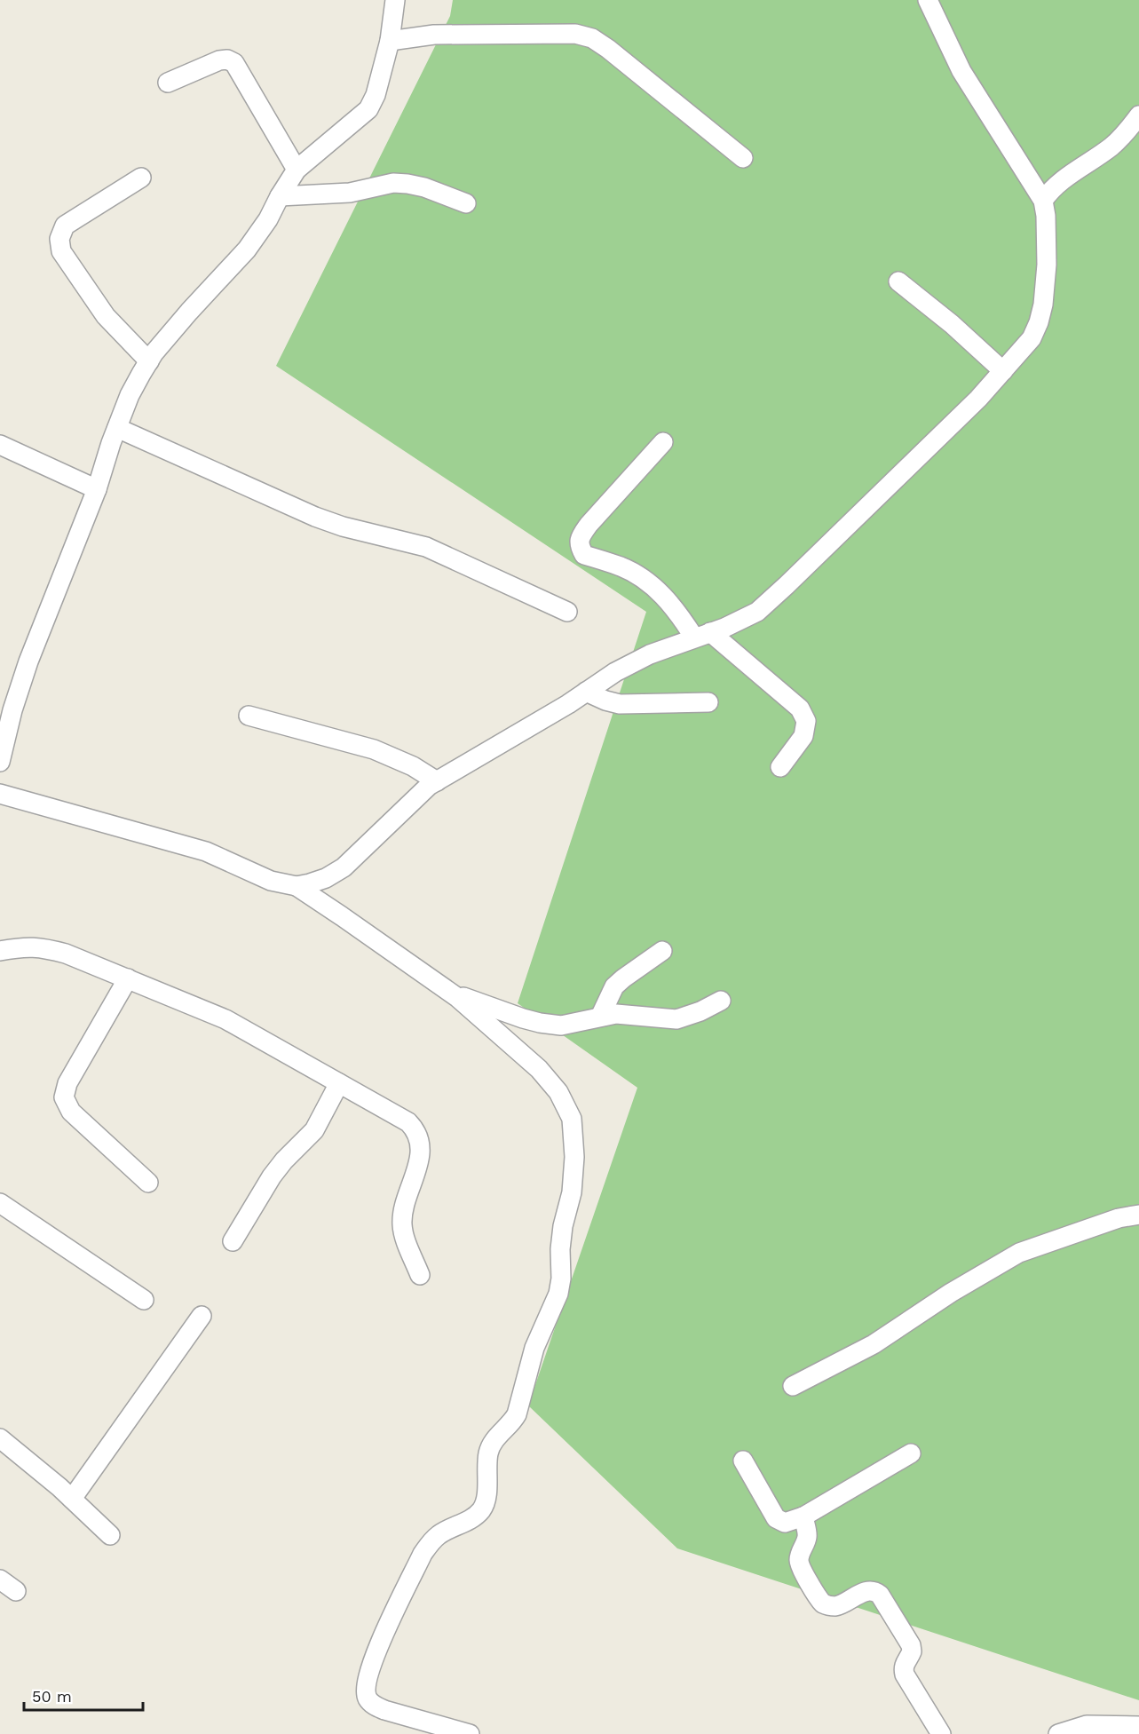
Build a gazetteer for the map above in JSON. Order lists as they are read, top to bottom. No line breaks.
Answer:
{"scale_bar":"50 m"}
